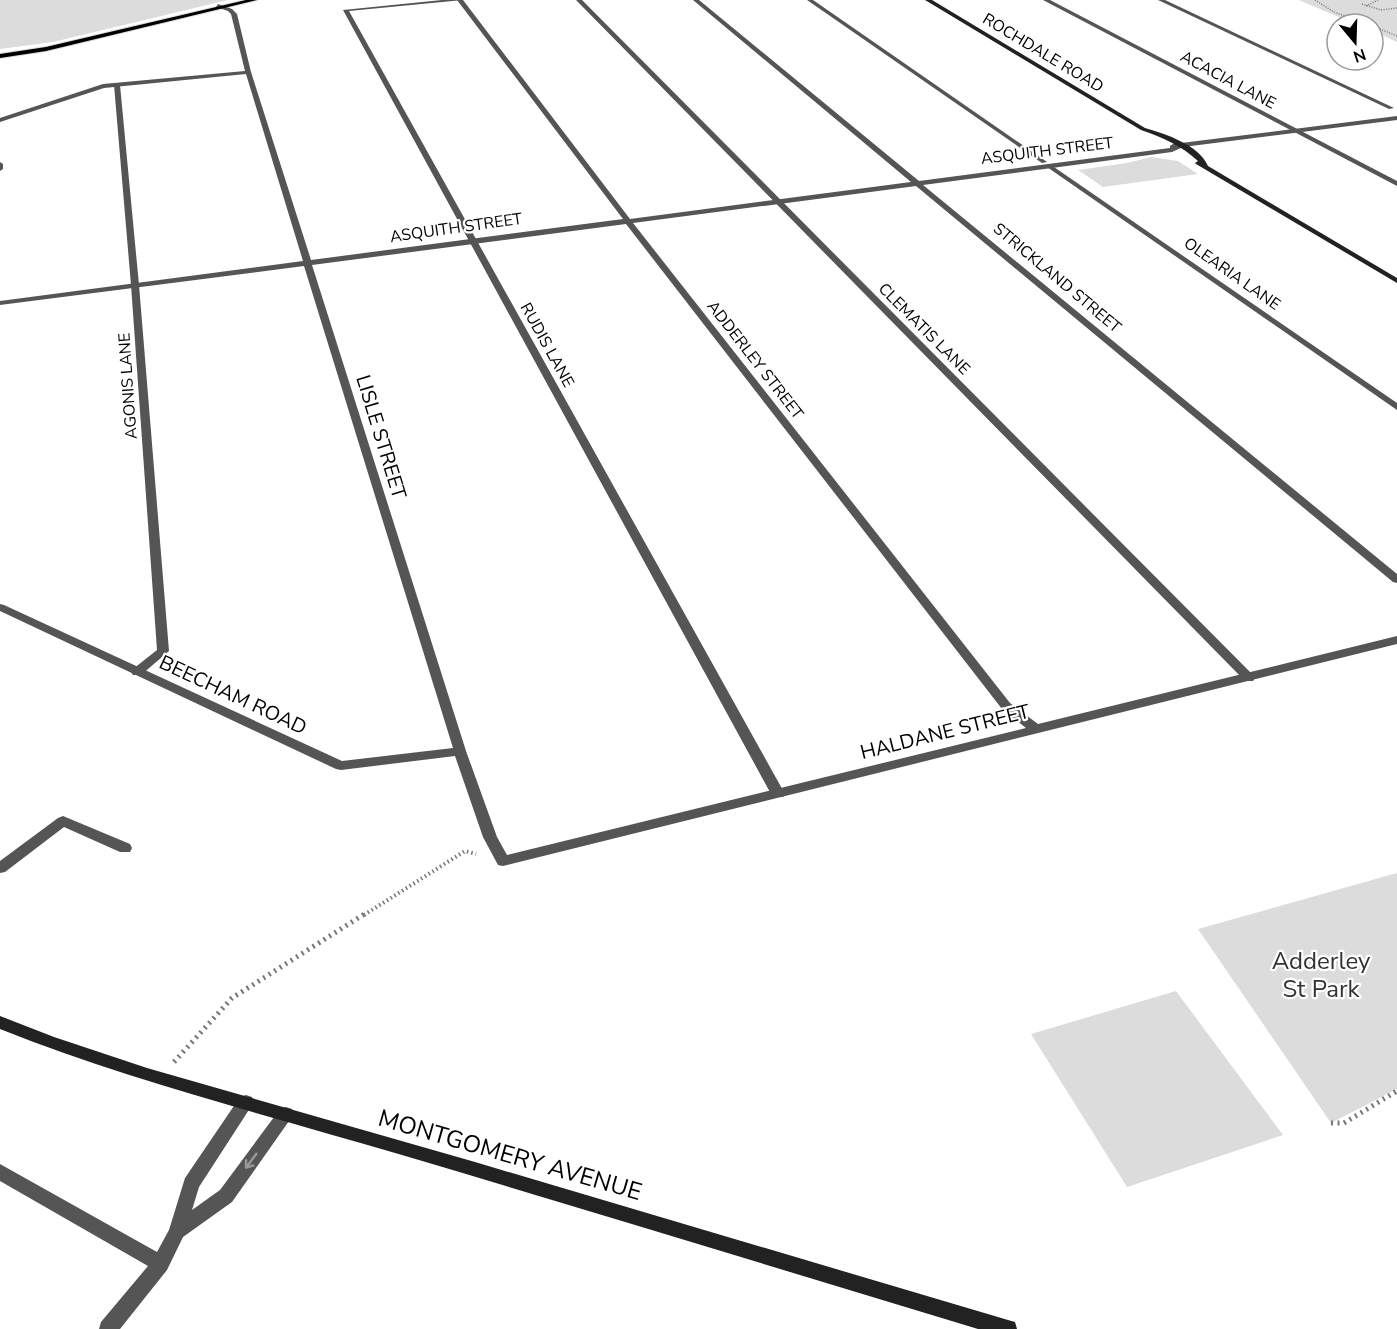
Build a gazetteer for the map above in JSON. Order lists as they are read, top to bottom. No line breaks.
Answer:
{"streets":{"main road":["ROCHDALE ROAD","MONTGOMERY AVENUE"],"street":["ACACIA LANE","ASQUITH STREET","OLEARIA LANE","STRICKLAND STREET","CLEMATIS LANE","RUDIS LANE","ADDERLEY STREET","AGONIS LANE","LISLE STREET","BEECHAM ROAD","HALDANE STREET"]},"crossings":[["ROCHDALE ROAD","ASQUITH STREET"],["ACACIA LANE","ASQUITH STREET"],["ASQUITH STREET","OLEARIA LANE"],["ASQUITH STREET","STRICKLAND STREET"],["ASQUITH STREET","CLEMATIS LANE"],["ASQUITH STREET","RUDIS LANE"],["ASQUITH STREET","ADDERLEY STREET"],["ASQUITH STREET","AGONIS LANE"],["ASQUITH STREET","LISLE STREET"],["CLEMATIS LANE","HALDANE STREET"],["RUDIS LANE","ADDERLEY STREET"],["RUDIS LANE","HALDANE STREET"],["ADDERLEY STREET","HALDANE STREET"],["AGONIS LANE","BEECHAM ROAD"],["LISLE STREET","BEECHAM ROAD"],["LISLE STREET","HALDANE STREET"]],"parks":["Adderley St Park"],"north":"bottom"}
